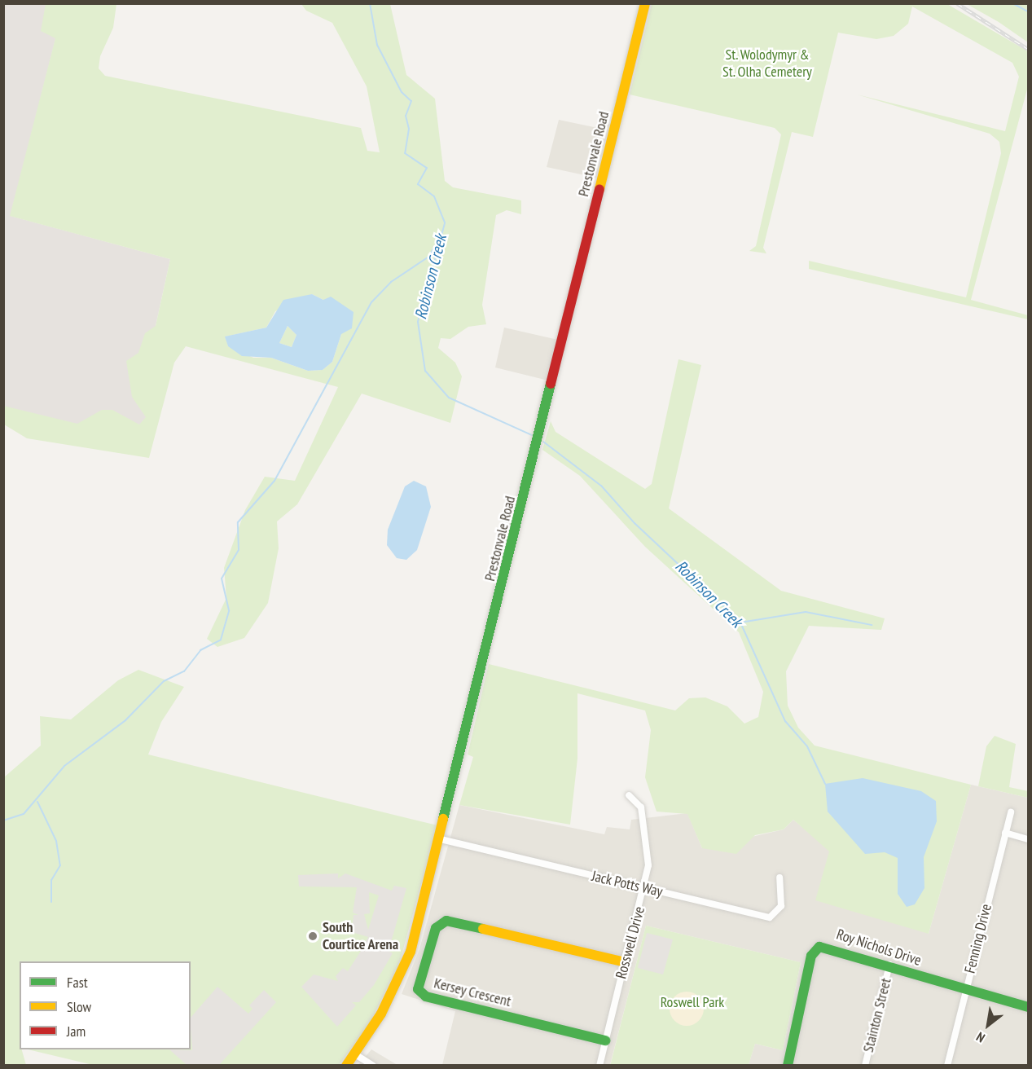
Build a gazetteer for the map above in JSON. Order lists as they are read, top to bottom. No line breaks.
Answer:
{"streets":{"street":["Prestonvale Road","Jack Potts Way","Fenning Drive","Rosswell Drive","Roy Nichols Drive","Kersey Crescent","Stainton Street"]},"crossings":[["Prestonvale Road","Jack Potts Way"],["Jack Potts Way","Rosswell Drive"],["Fenning Drive","Roy Nichols Drive"],["Rosswell Drive","Kersey Crescent"],["Roy Nichols Drive","Stainton Street"]],"water":["Robinson Creek"],"parks":["St. Wolodymyr & St. Olha Cemetery","Roswell Park"],"places":["South Courtice Arena"],"legend":["Fast","Slow","Jam"],"north":"bottom left"}
